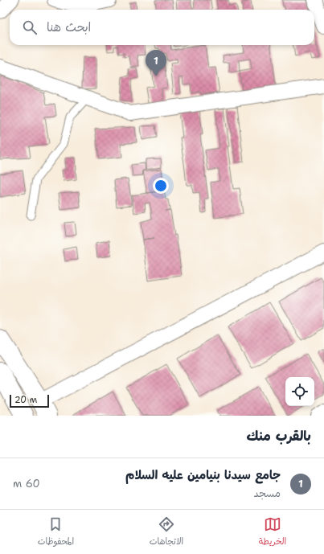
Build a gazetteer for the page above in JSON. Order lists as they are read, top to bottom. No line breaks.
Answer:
{"scale_bar":"20 m","page":{"search":"ابحث هنا","pins":"1","scale":"20 m","heading":"بالقرب منك","list":[{"mark":"1","name":"جامع سيدنا بنيامين عليه السلام","note":"مسجد","value":"60 m"}],"nav":["الخريطة","الاتجاهات","المحفوظات"]}}
